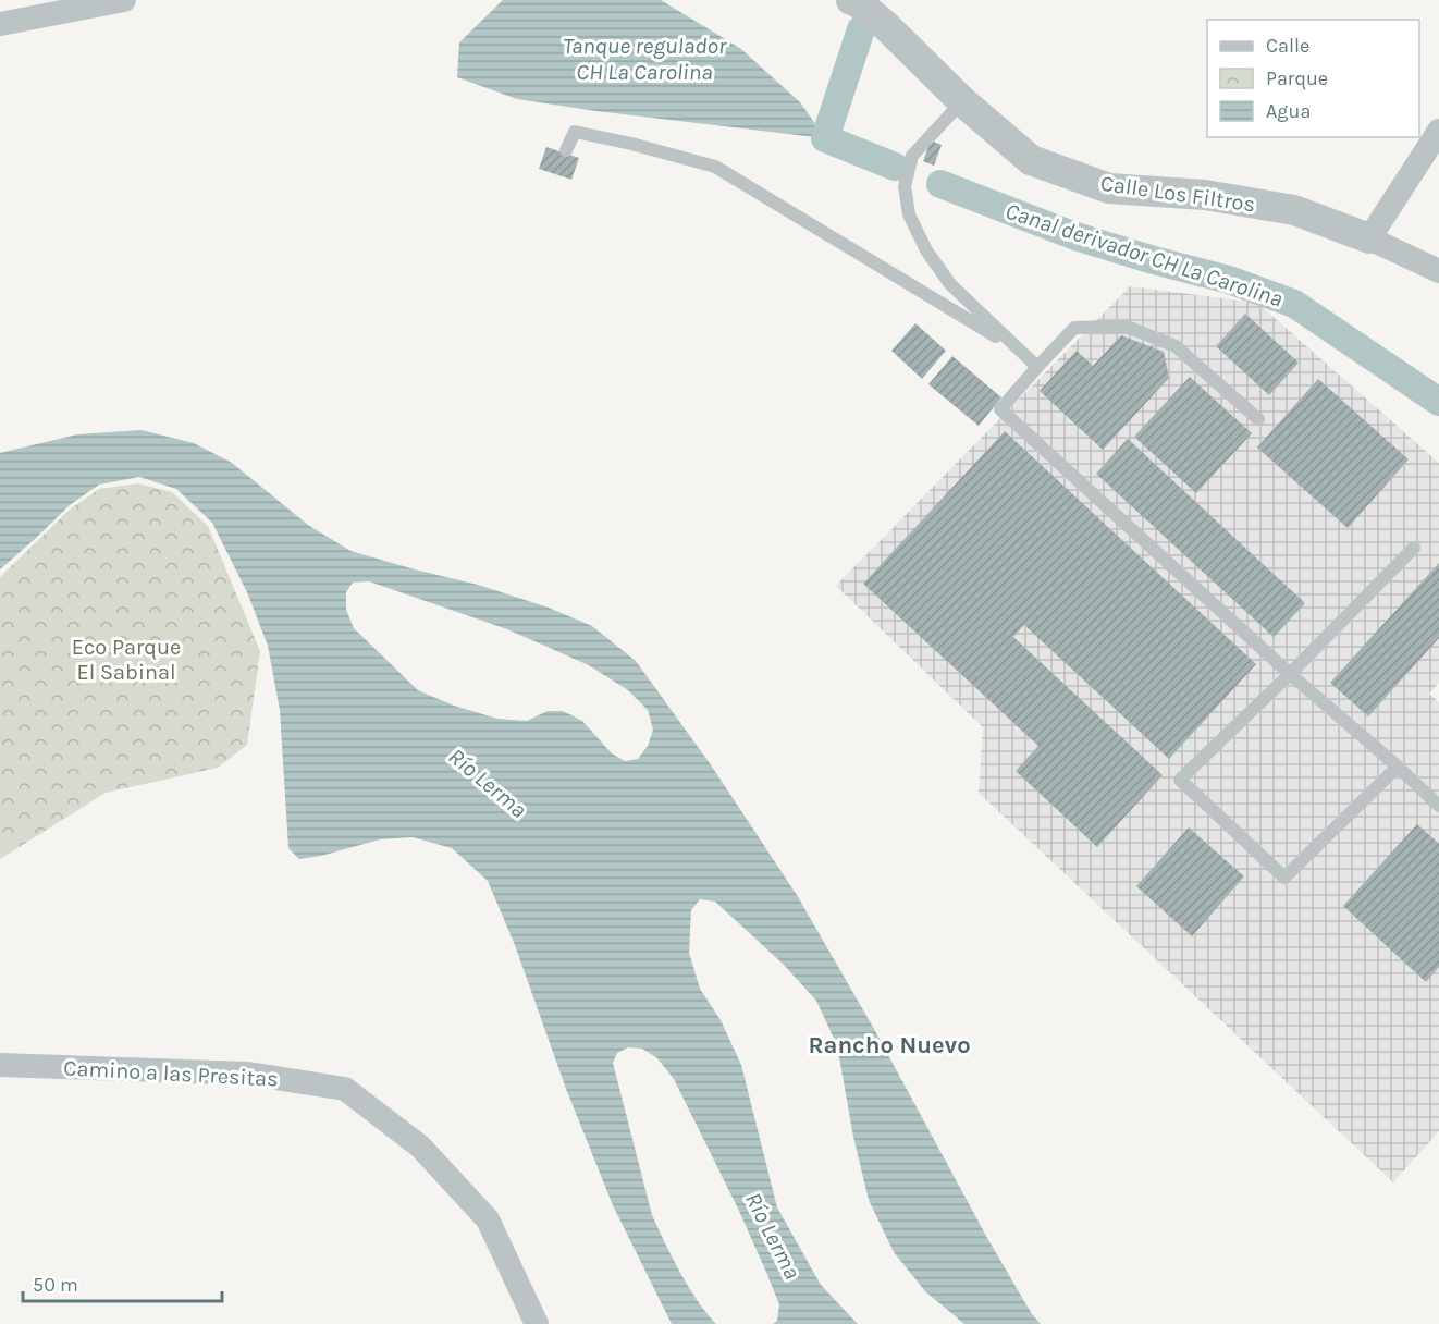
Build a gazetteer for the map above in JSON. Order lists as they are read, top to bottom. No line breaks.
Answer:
{"streets":{"street":["Calle Los Filtros","Camino a las Presitas"]},"districts":["Rancho Nuevo"],"water":["Tanque regulador CH La Carolina","Canal derivador CH La Carolina","Río Lerma"],"parks":["Eco Parque El Sabinal"],"legend":["Calle","Parque","Agua"],"scale_bar":"50 m"}
